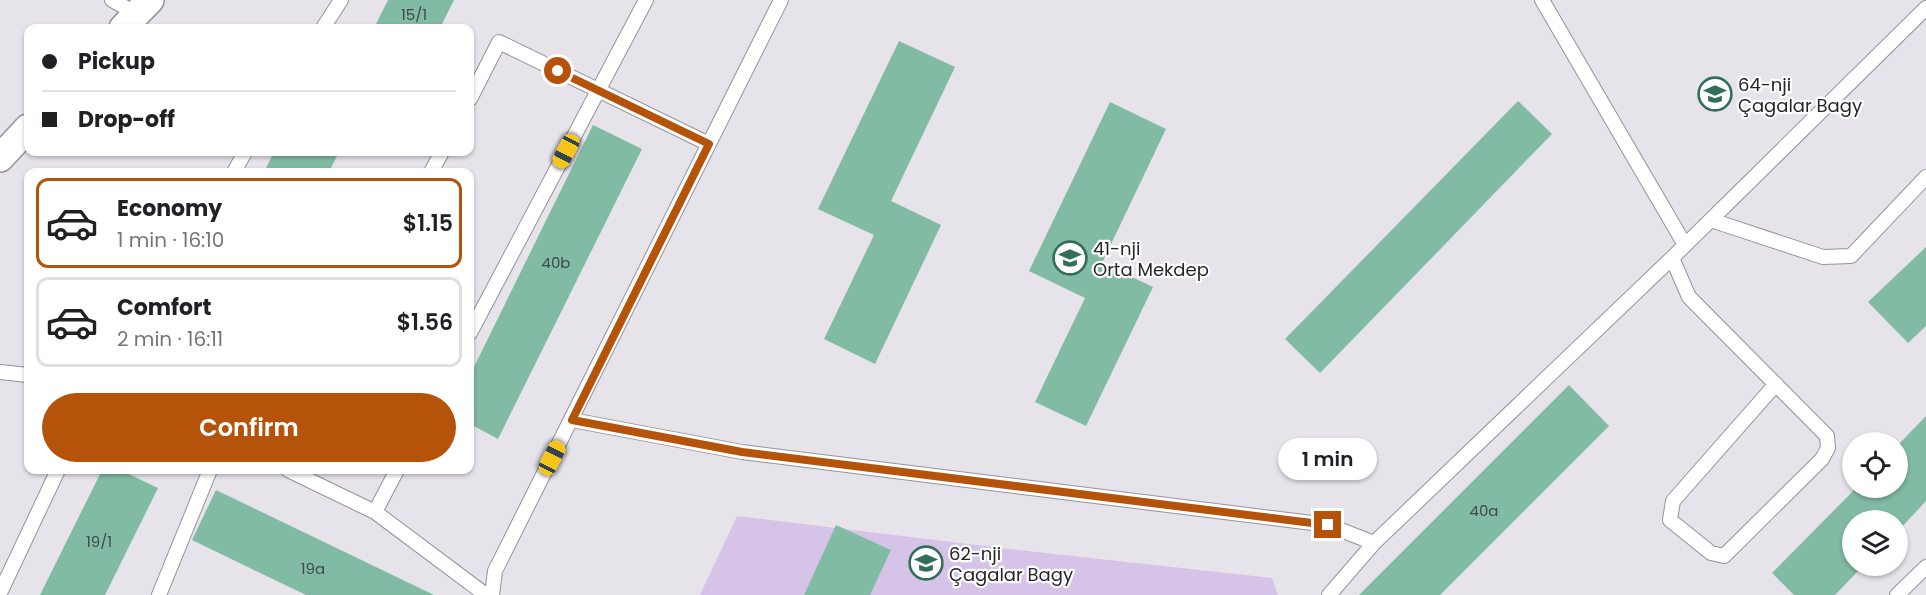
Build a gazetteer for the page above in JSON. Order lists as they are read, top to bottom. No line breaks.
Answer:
{"places":{"school or university":["64-nji Çagalar Bagy","41-nji Orta Mekdep","62-nji Çagalar Bagy"]},"house_numbers":["15/1","40b","40a","19/1","19a"],"page":{"banner":["Pickup","Drop-off"],"list":[{"name":"Economy","note":"1 min · 16:10","value":"$1.15"},{"name":"Comfort","note":"2 min · 16:11","value":"$1.56"}],"buttons":"Confirm","bubble":"1 min"}}
